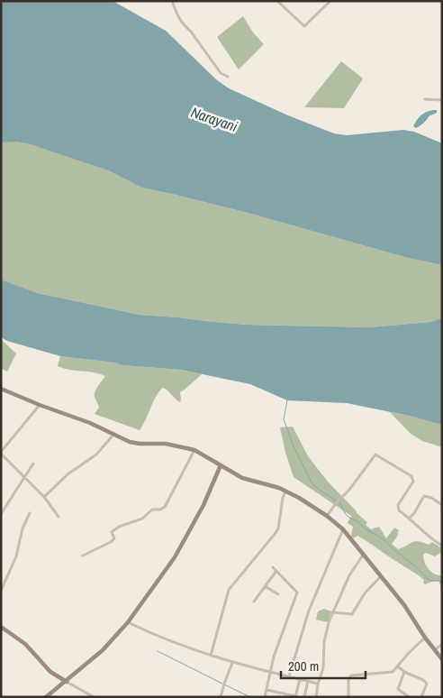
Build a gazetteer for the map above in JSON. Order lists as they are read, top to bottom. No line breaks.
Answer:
{"water":["Narayani"],"scale_bar":"200 m"}
